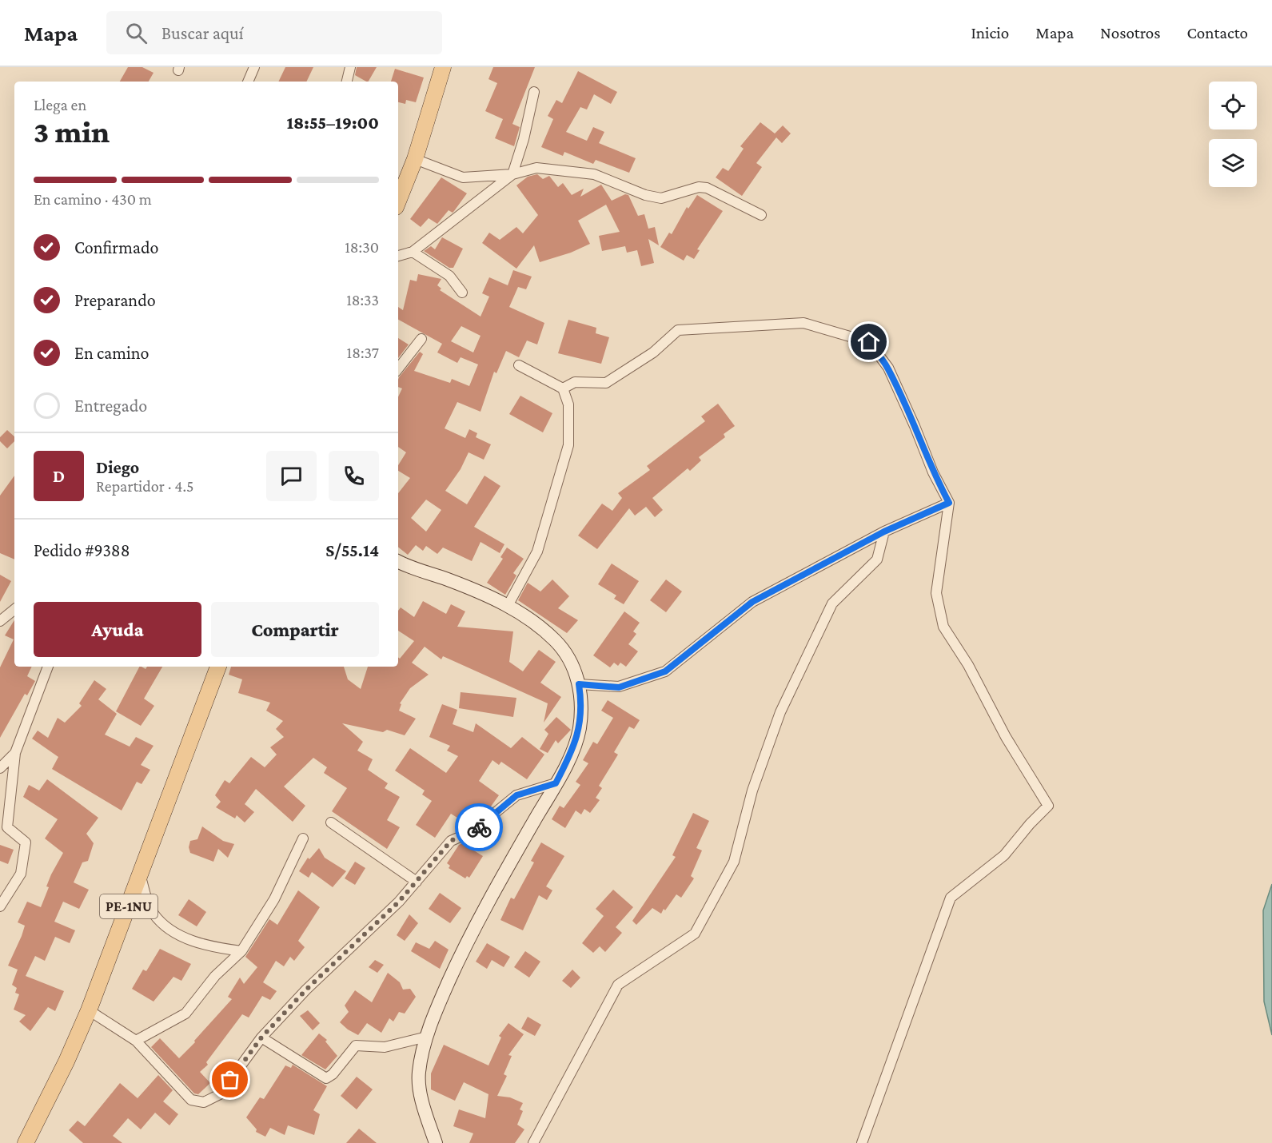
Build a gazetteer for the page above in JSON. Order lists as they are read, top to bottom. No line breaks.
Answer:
{"streets":{"main road":["PE-1NU"]},"page":{"header":"Mapa","search":"Buscar aquí","nav":["Inicio","Mapa","Nosotros","Contacto"],"heading":["3 min","Llega en","18:55–19:00"],"panel":["Diego","Repartidor · 4.5","Pedido #9388","S/55.14"],"bar":"En camino · 430 m","list":[["Confirmado","18:30"],["Preparando","18:33"],["En camino","18:37"],"Entregado"],"round":"D","buttons":["Ayuda","Compartir"]}}
